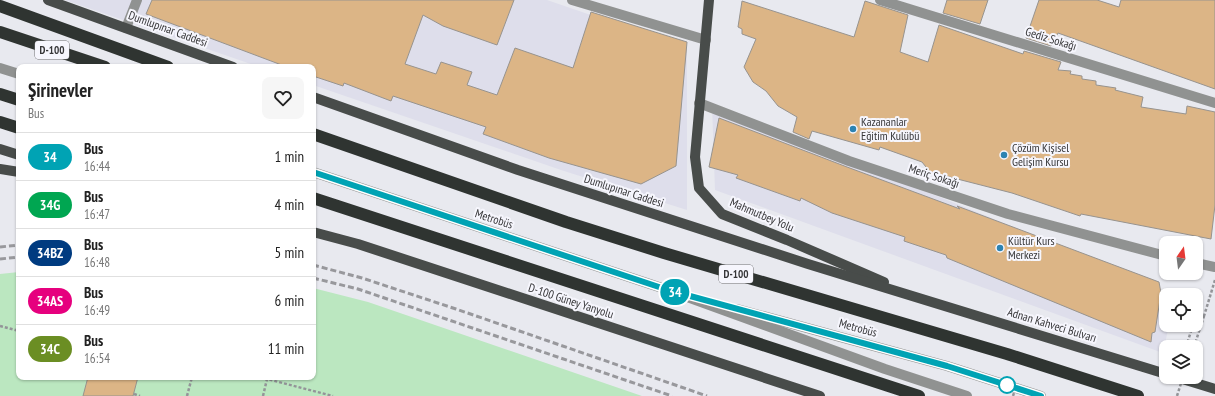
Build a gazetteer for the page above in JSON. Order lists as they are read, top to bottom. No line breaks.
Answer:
{"streets":{"highway":["D-100"],"main road":["Dumlupınar Caddesi","Mahmutbey Yolu","D-100 Güney Yanyolu","Adnan Kahveci Bulvarı"],"street":["Gediz Sokağı","Meriç Sokağı","Metrobüs"]},"crossings":[["Dumlupınar Caddesi","Mahmutbey Yolu"],["Dumlupınar Caddesi","Adnan Kahveci Bulvarı"],["Meriç Sokağı","Mahmutbey Yolu"],["Mahmutbey Yolu","Adnan Kahveci Bulvarı"]],"places":["Kazananlar Eğitim Kulübü","Çözüm Kişisel Gelişim Kursu","Kültür Kurs Merkezi"],"lines":["bus line 34"],"north":"top","page":{"on_map":"34","heading":["Şirinevler","Bus"],"list":[{"mark":"34","name":"Bus","note":"16:44","value":"1 min"},{"mark":"34G","name":"Bus","note":"16:47","value":"4 min"},{"mark":"34BZ","name":"Bus","note":"16:48","value":"5 min"},{"mark":"34AS","name":"Bus","note":"16:49","value":"6 min"},{"mark":"34C","name":"Bus","note":"16:54","value":"11 min"}]}}
